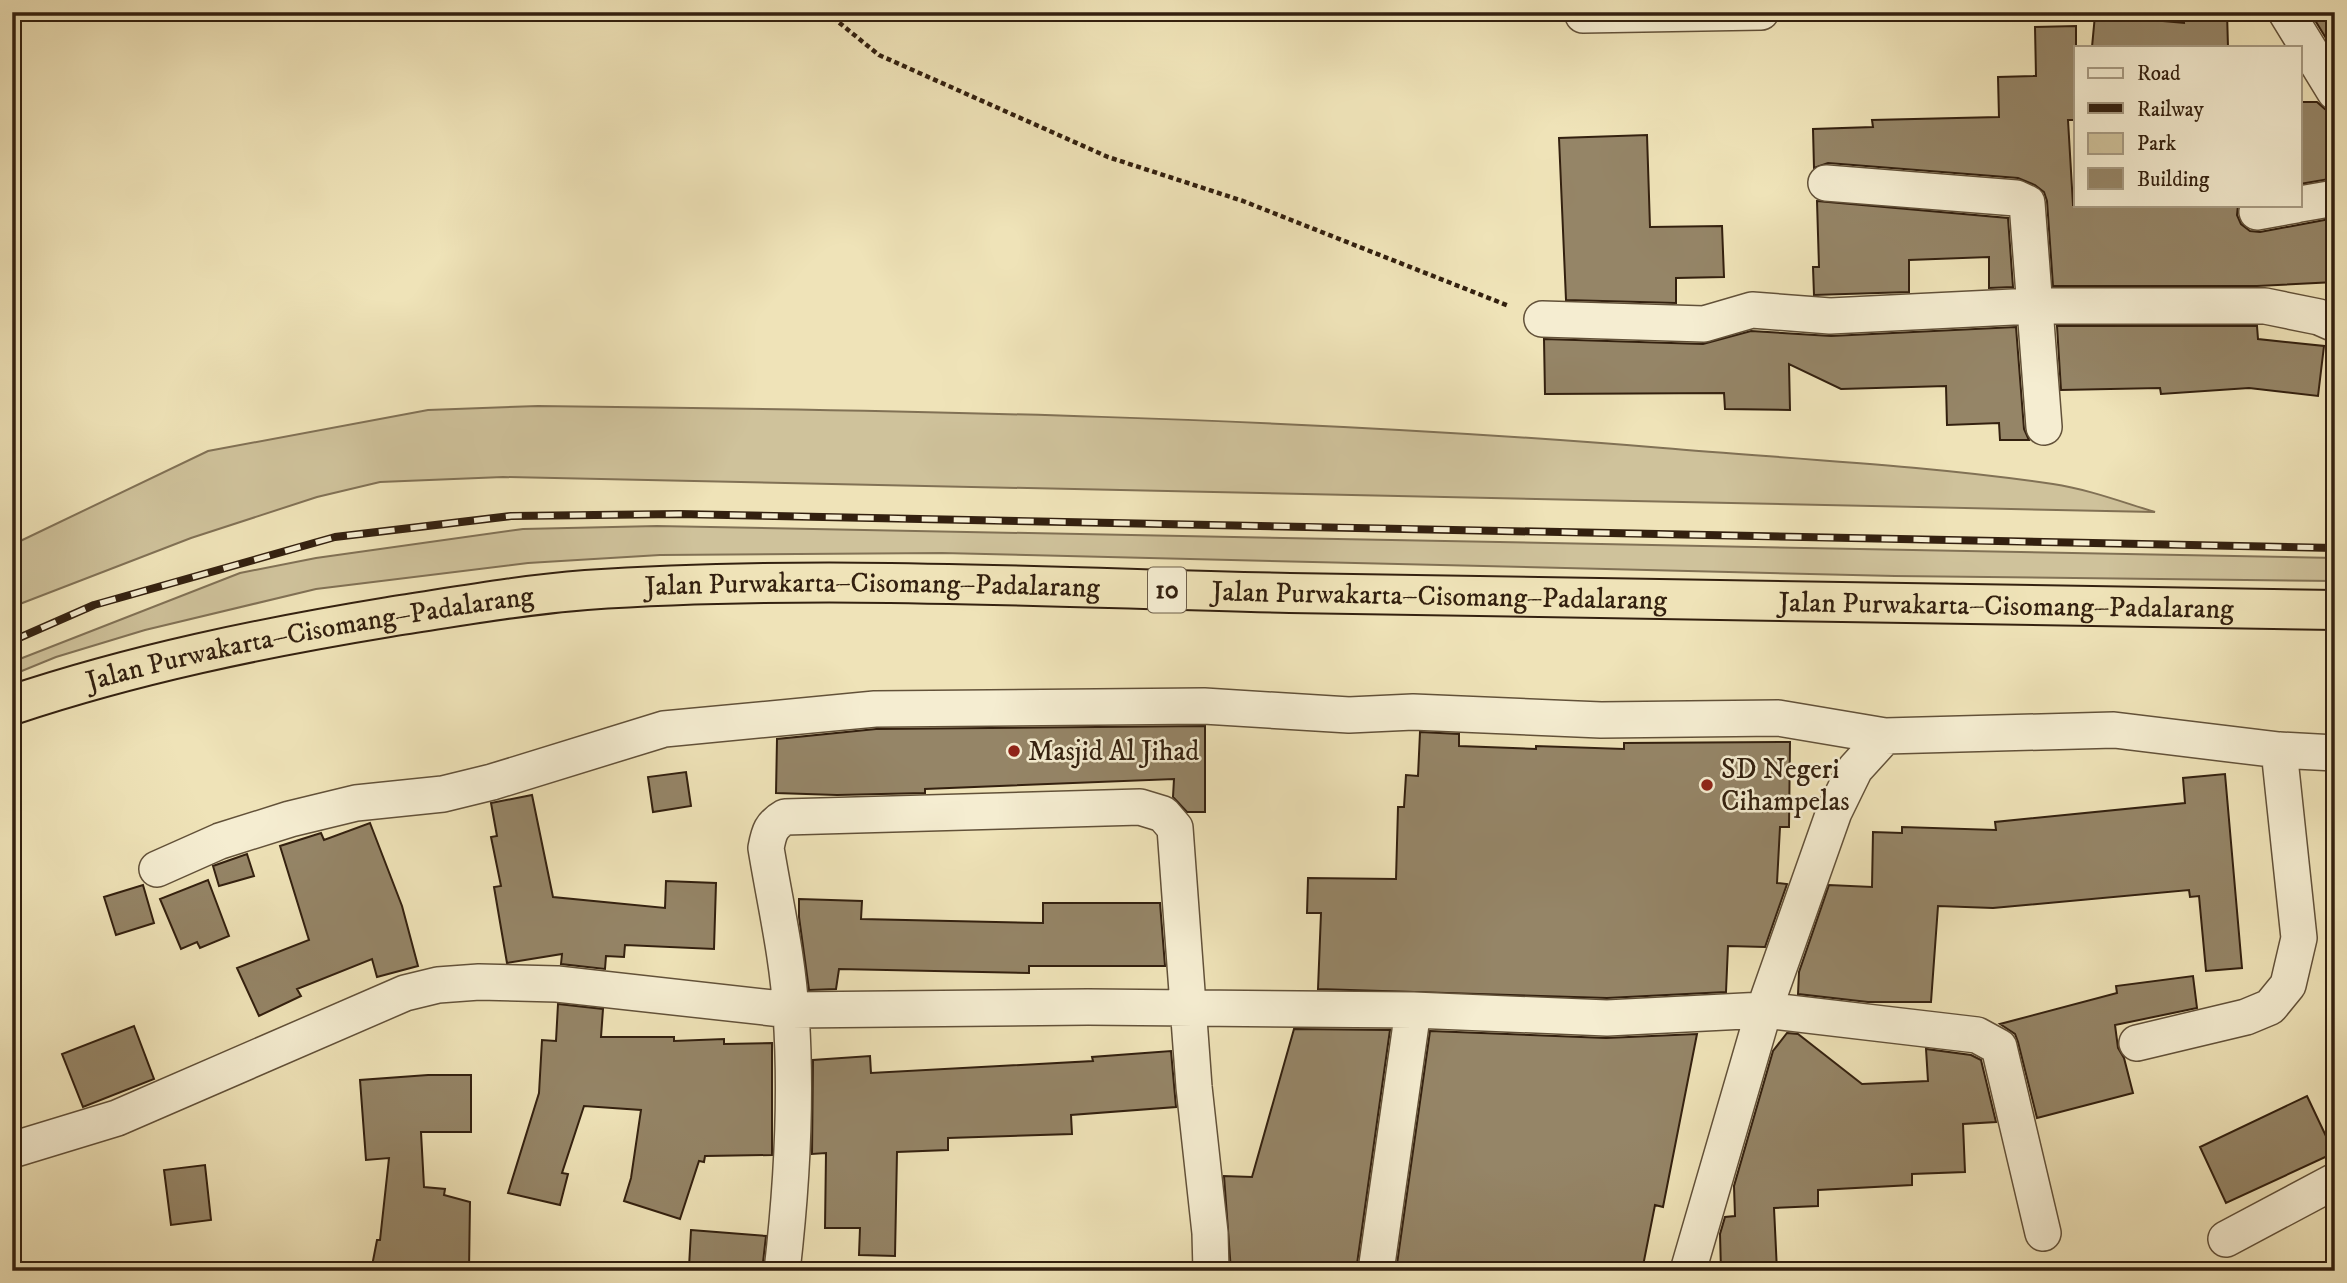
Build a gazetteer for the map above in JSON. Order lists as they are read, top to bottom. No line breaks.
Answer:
{"streets":{"highway":["Jalan Purwakarta–Cisomang–Padalarang","10"]},"places":["Masjid Al Jihad","SD Negeri Cihampelas"],"legend":["Road","Railway","Park","Building"]}
